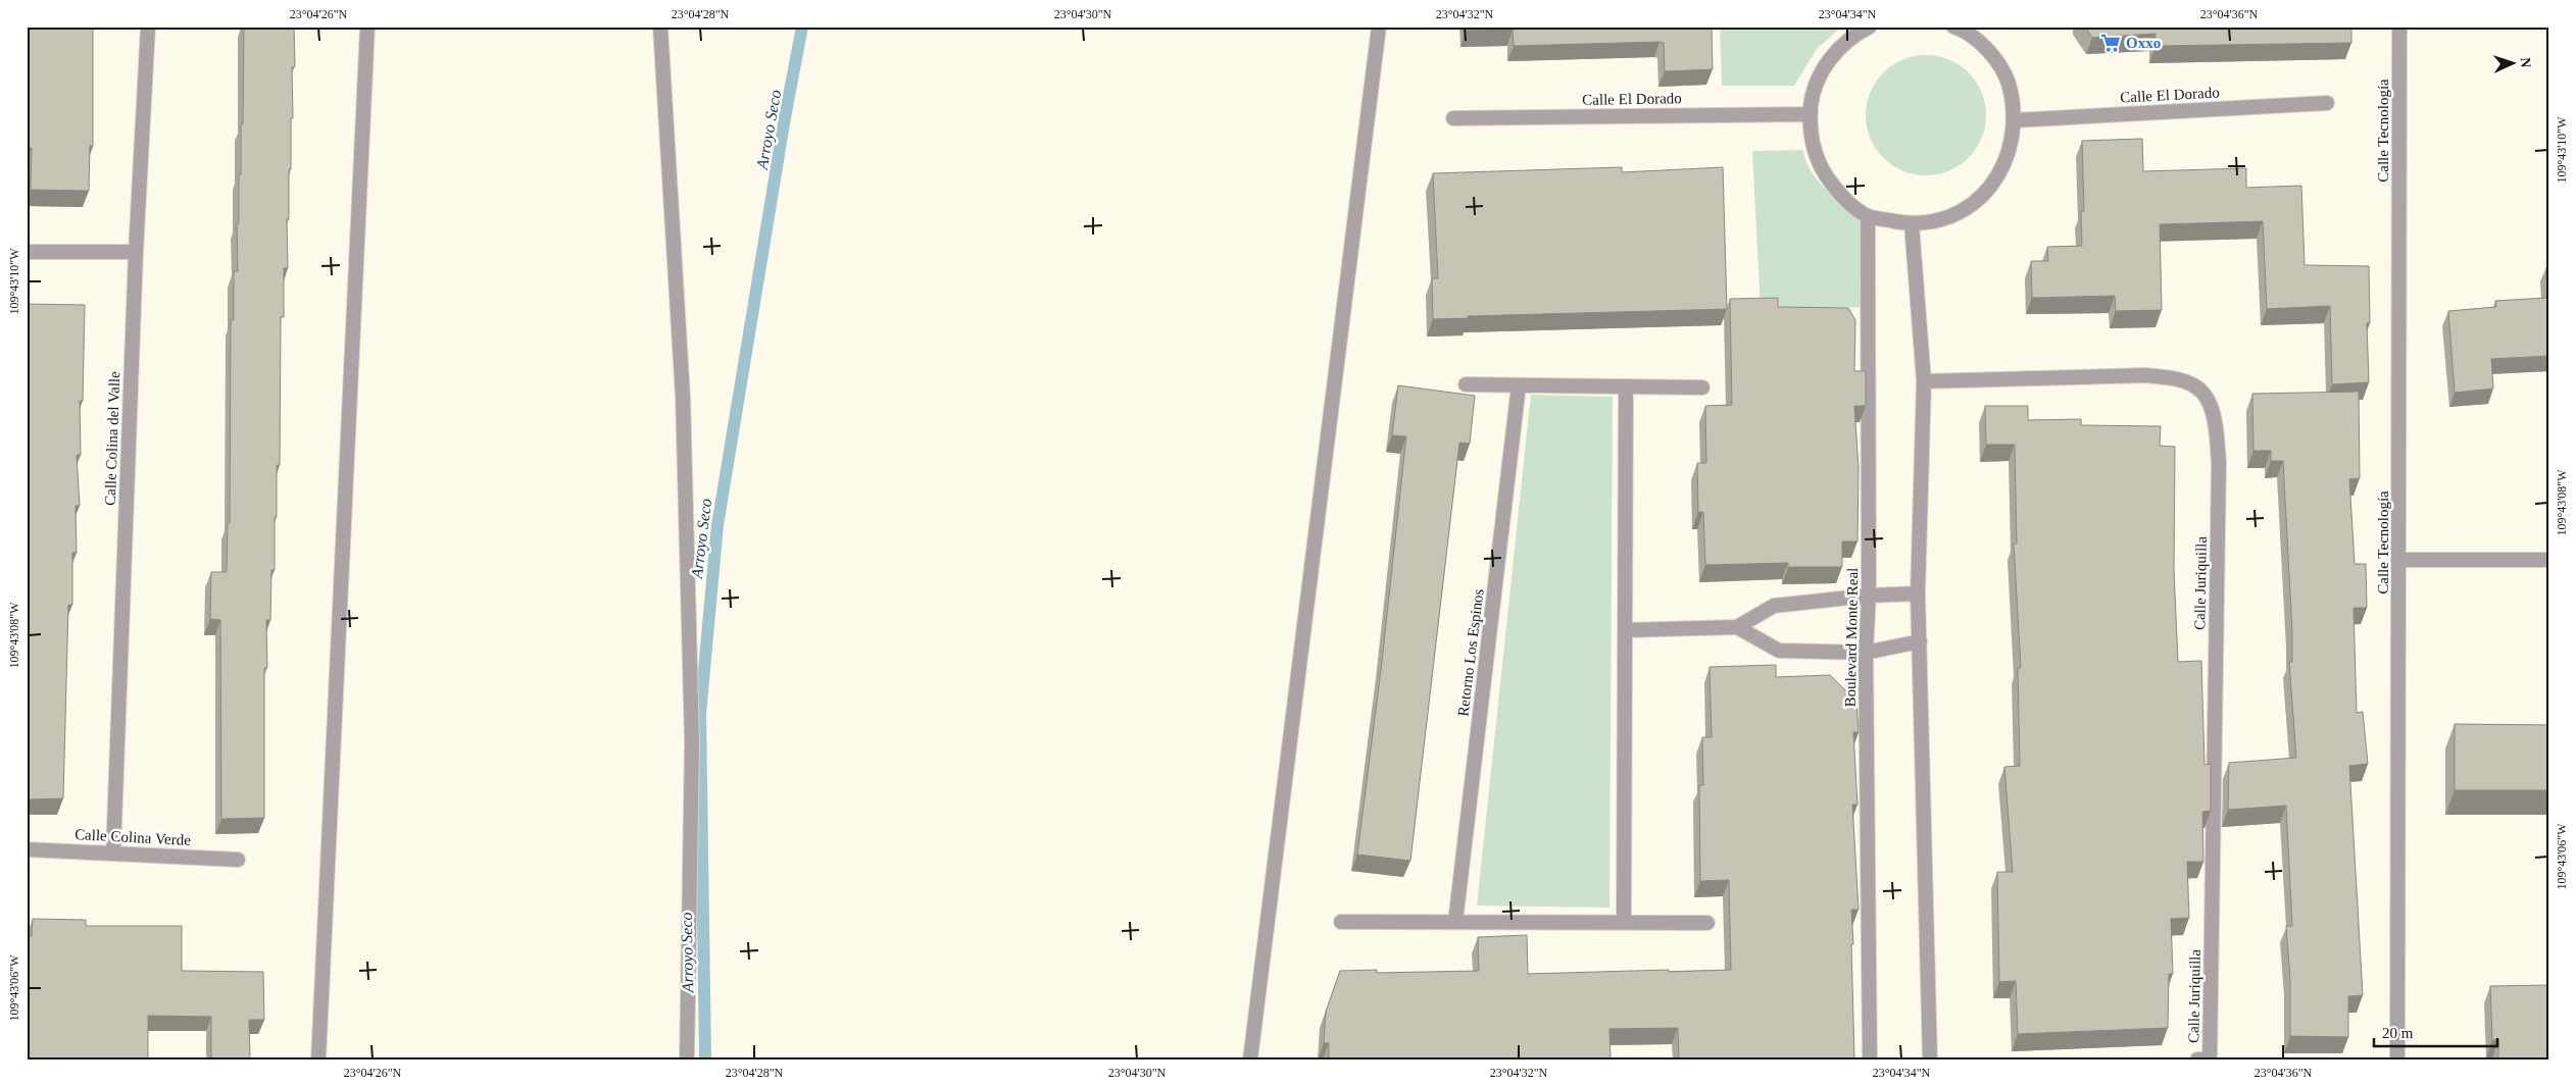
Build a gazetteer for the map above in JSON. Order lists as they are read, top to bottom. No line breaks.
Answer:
{"streets":{"street":["Calle El Dorado","Calle Tecnología","Calle Colina del Valle","Calle Juriquilla","Boulevard Monte Real","Retorno Los Espinos","Calle Colina Verde"]},"crossings":[["Calle Colina del Valle","Calle Colina Verde"]],"water":["Arroyo Seco"],"places":{"supermarket":["Oxxo"]},"scale_bar":"20 m","north":"right","coordinates":["23°04'26\"N","23°04'28\"N","23°04'30\"N","23°04'32\"N","23°04'34\"N","23°04'36\"N","109°43'10\"W","109°43'08\"W","109°43'06\"W"]}
